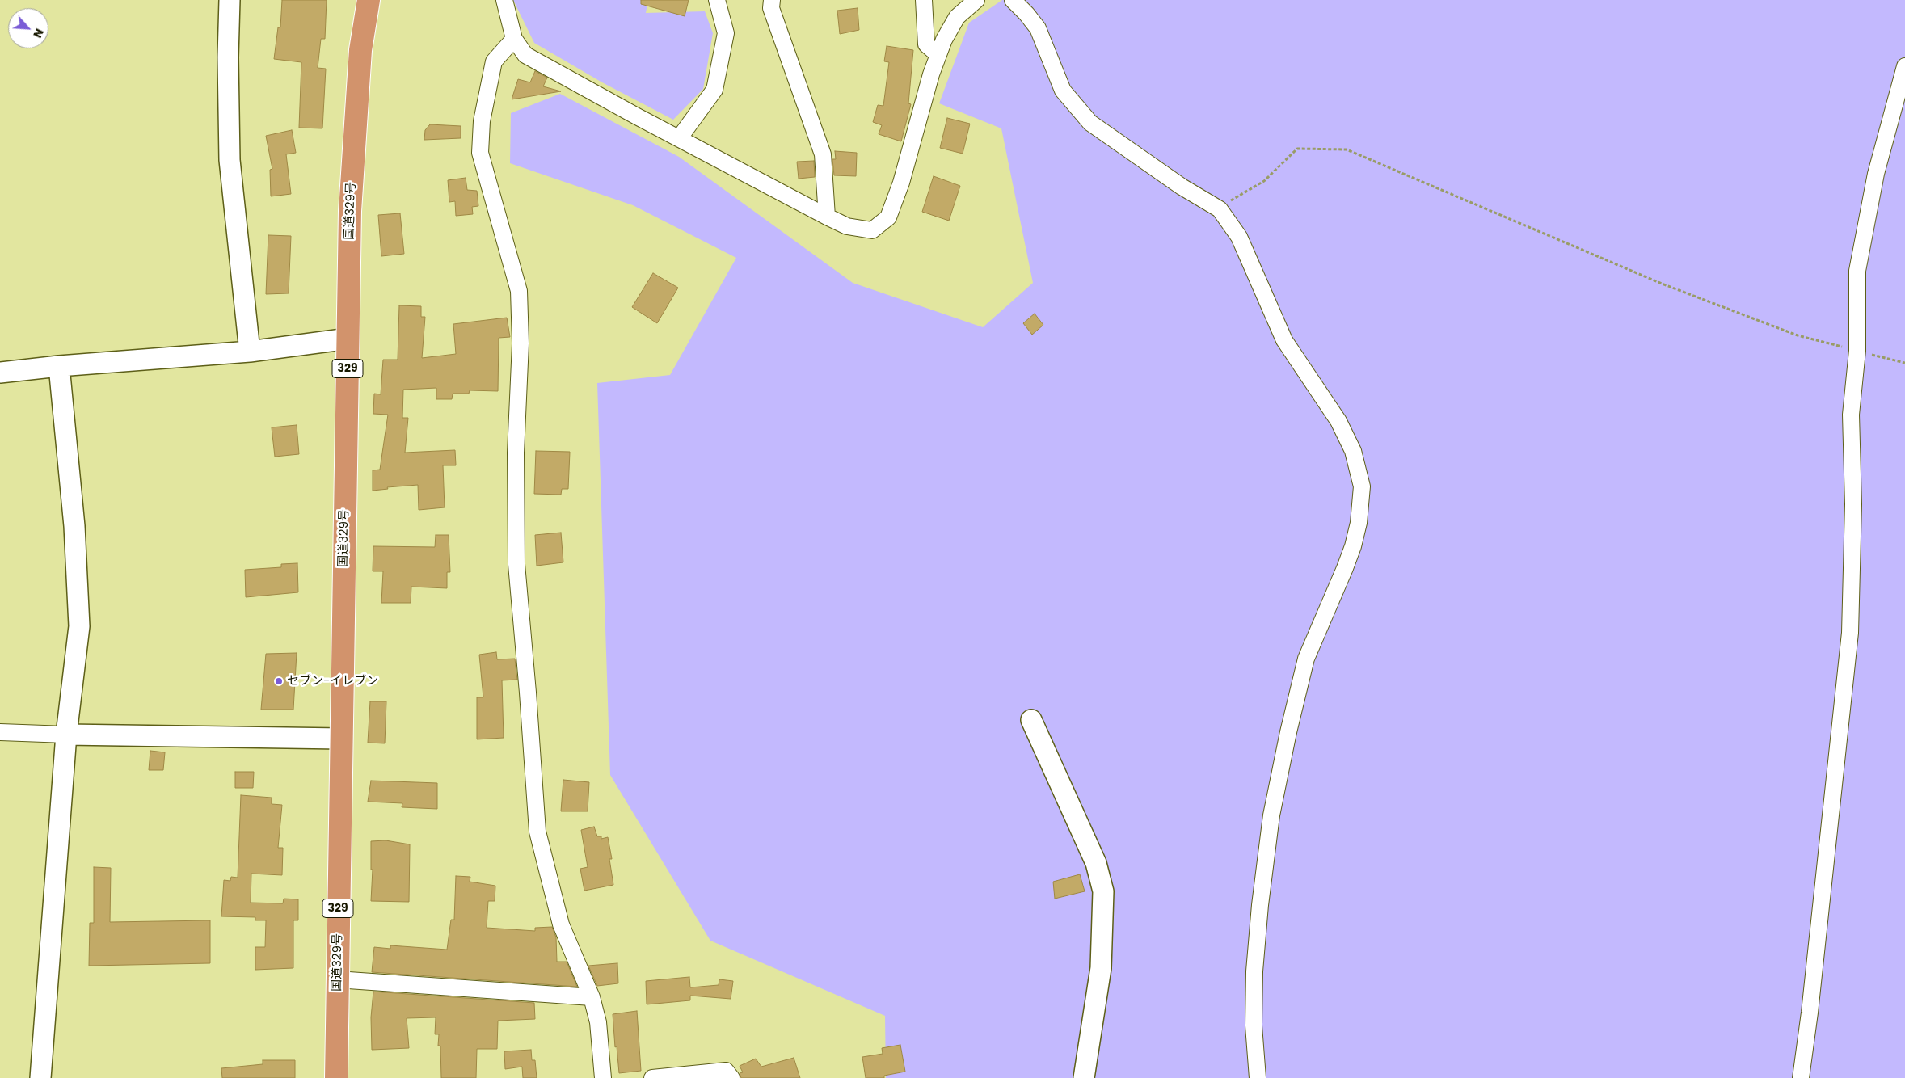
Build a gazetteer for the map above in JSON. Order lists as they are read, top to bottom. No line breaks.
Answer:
{"streets":{"highway":["国道329号","329"]},"places":["セブン-イレブン"],"north":"bottom right"}
